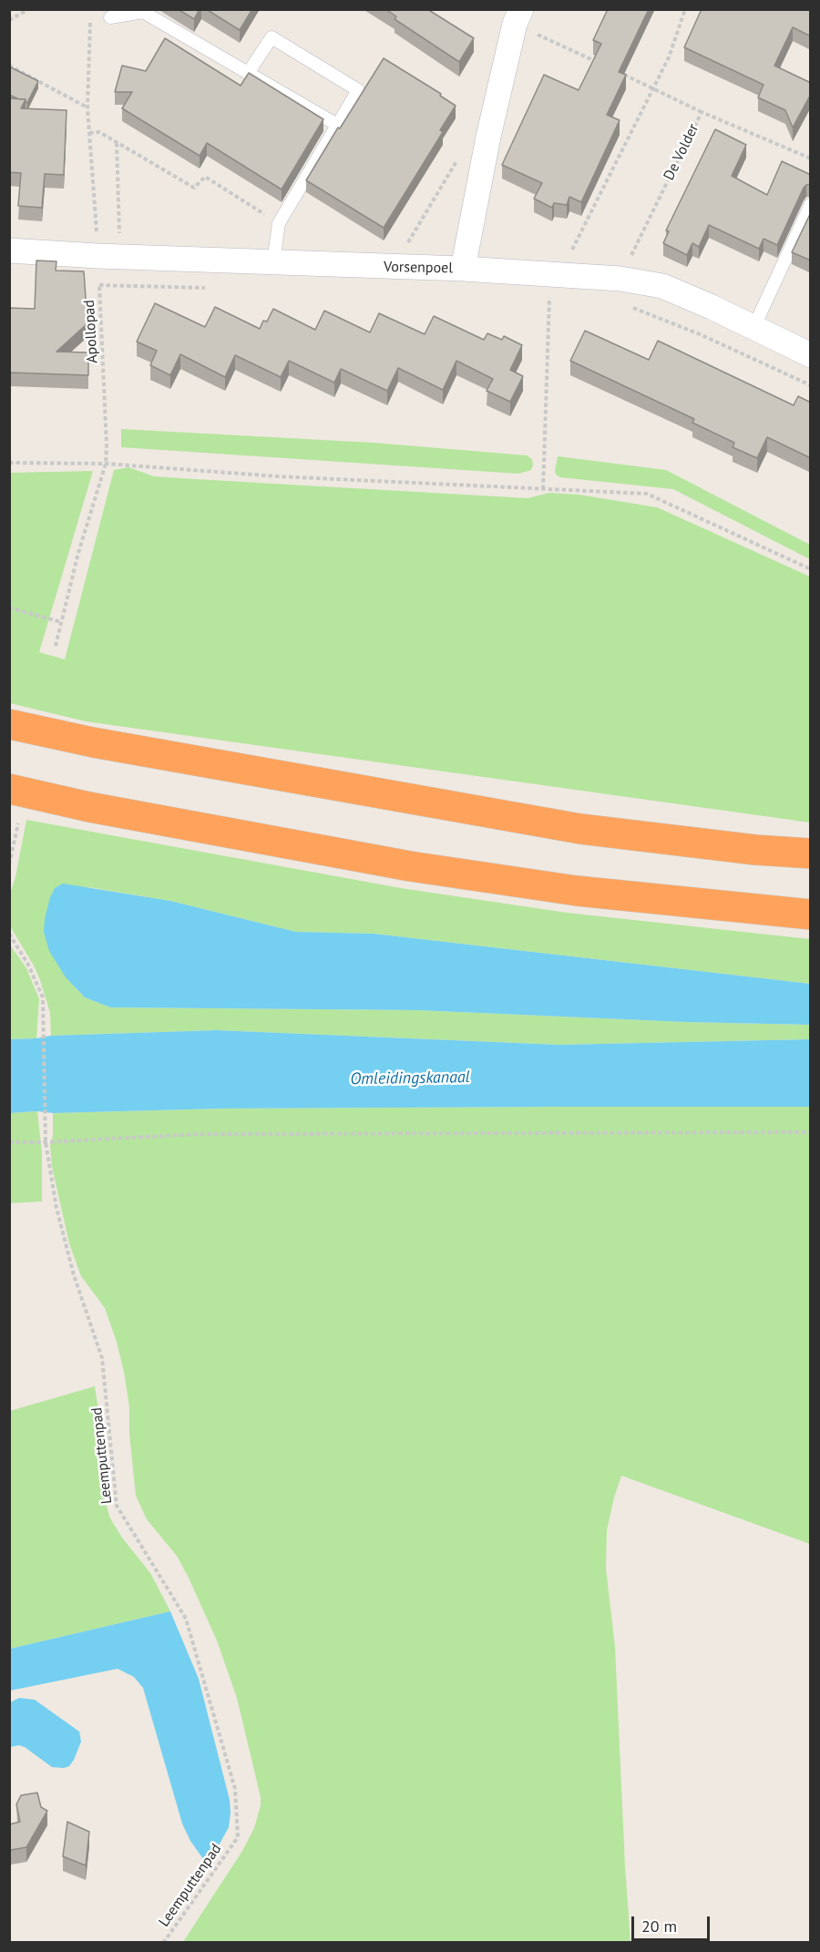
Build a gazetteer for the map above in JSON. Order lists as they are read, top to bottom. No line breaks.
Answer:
{"streets":{"street":["Vorsenpoel"],"path":["De Volder","Apollopad","Leemputtenpad"]},"crossings":[["De Volder","Vorsenpoel"],["Vorsenpoel","Apollopad"]],"water":["Omleidingskanaal"],"scale_bar":"20 m"}
